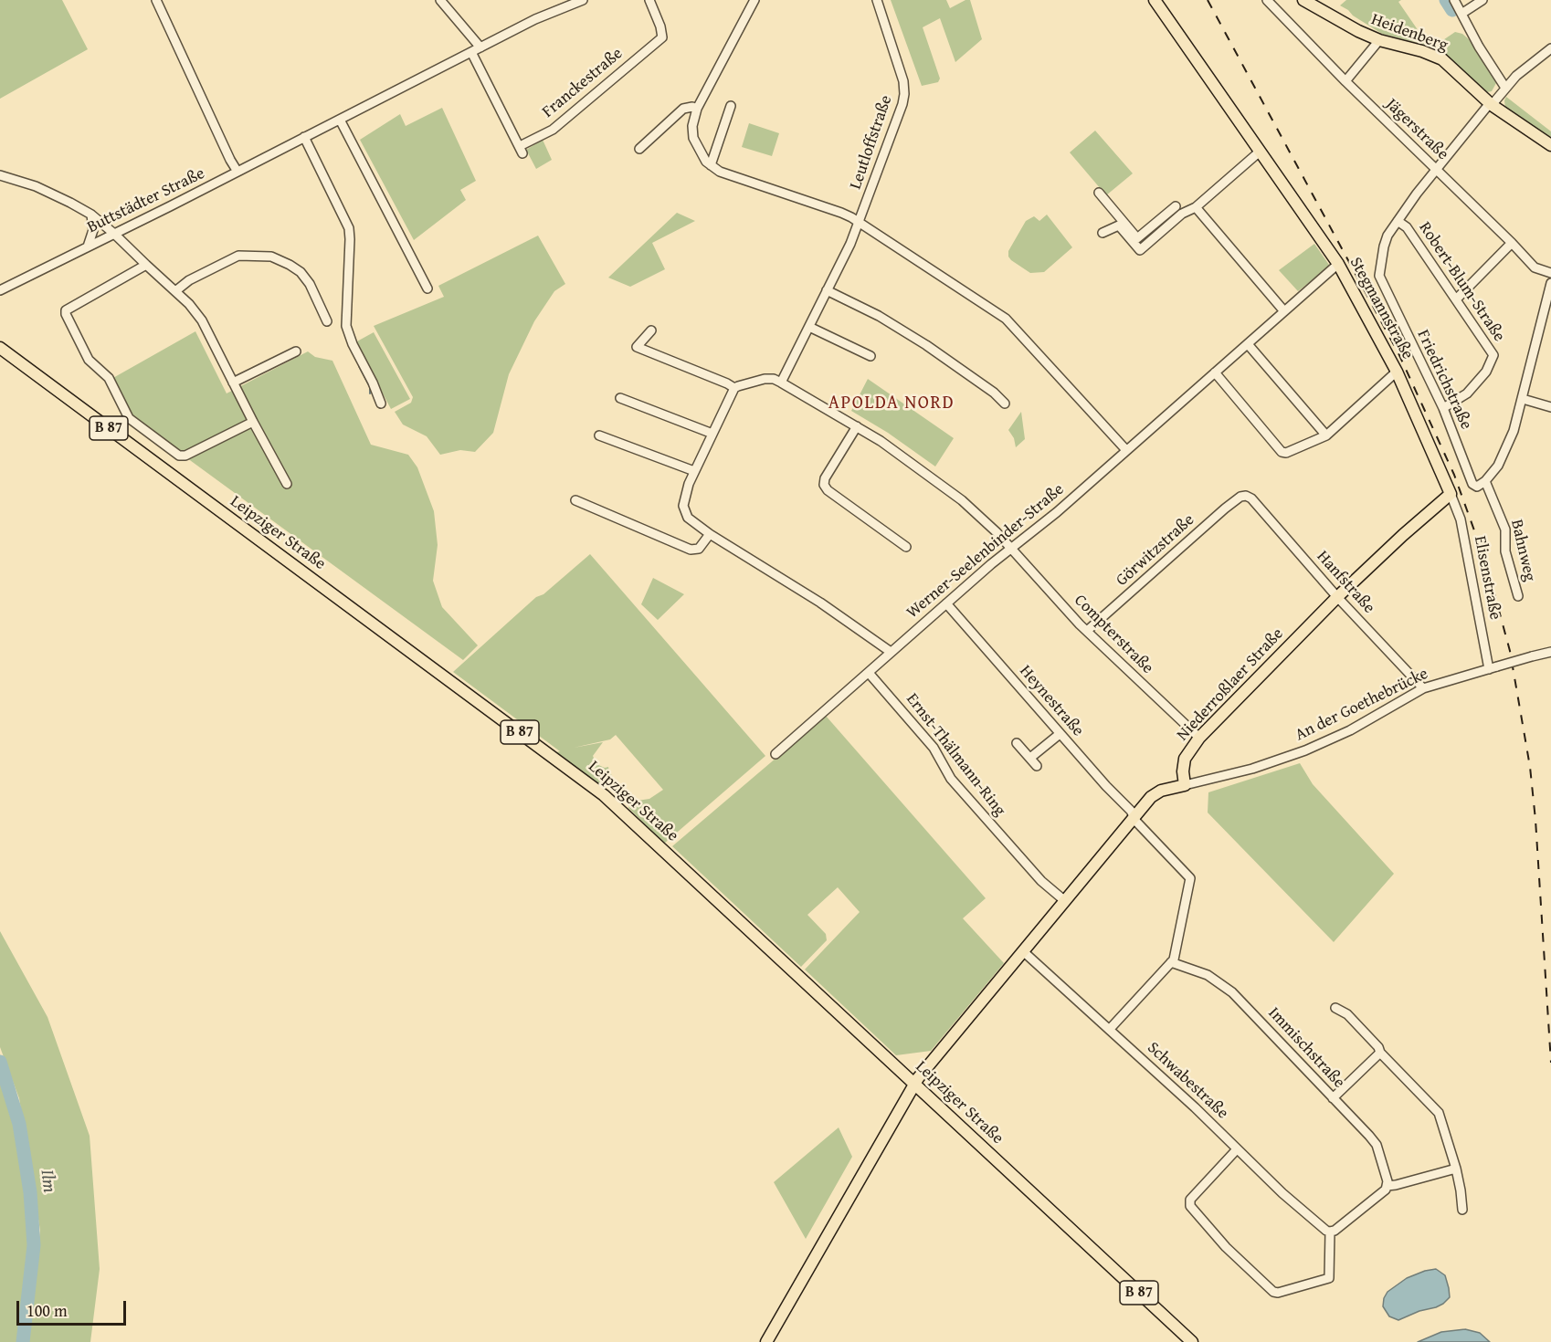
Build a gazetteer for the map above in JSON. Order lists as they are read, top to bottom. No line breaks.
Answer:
{"streets":{"main road":["Heidenberg","Stegmannstraße","B 87","Leipziger Straße","Niederroßlaer Straße"],"street":["Franckestraße","Jägerstraße","Leutloffstraße","Buttstädter Straße","Robert-Blum-Straße","Friedrichstraße","Görwitzstraße","Bahnweg","Werner-Seelenbinder-Straße","Elisenstraße","Hanfstraße","Compterstraße","Heynestraße","An der Goethebrücke","Ernst-Thälmann-Ring","Immischstraße","Schwabestraße"]},"crossings":[["Franckestraße","Buttstädter Straße"],["Robert-Blum-Straße","Friedrichstraße"],["Stegmannstraße","Werner-Seelenbinder-Straße"],["Stegmannstraße","Elisenstraße"],["Stegmannstraße","Niederroßlaer Straße"],["Friedrichstraße","Bahnweg"],["Görwitzstraße","Hanfstraße"],["Görwitzstraße","Compterstraße"],["Werner-Seelenbinder-Straße","Compterstraße"],["Werner-Seelenbinder-Straße","Heynestraße"],["Werner-Seelenbinder-Straße","Ernst-Thälmann-Ring"],["Elisenstraße","Niederroßlaer Straße"],["Elisenstraße","An der Goethebrücke"],["Hanfstraße","Niederroßlaer Straße"],["Hanfstraße","An der Goethebrücke"],["Compterstraße","Niederroßlaer Straße"],["Niederroßlaer Straße","An der Goethebrücke"],["Heynestraße","Immischstraße"]],"districts":["APOLDA NORD"],"water":["Ilm"],"scale_bar":"100 m"}
